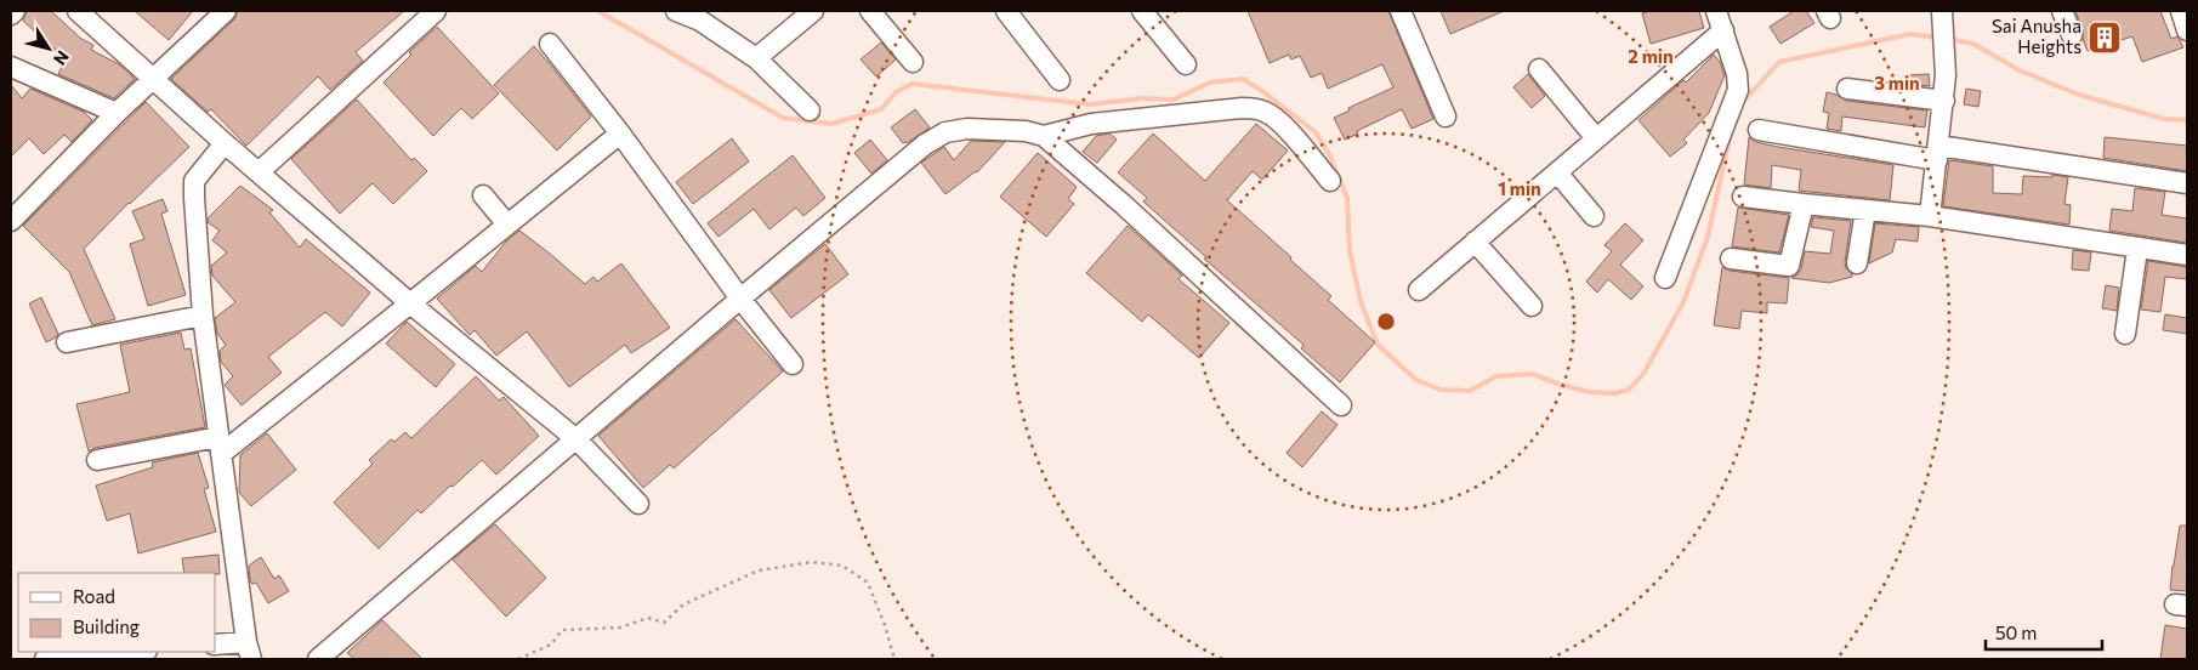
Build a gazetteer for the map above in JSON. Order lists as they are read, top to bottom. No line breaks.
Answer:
{"places":{"building":["Sai Anusha Heights"]},"legend":["Road","Building"],"scale_bar":"50 m","north":"bottom right","rings":["2 min","3 min","1 min"]}
